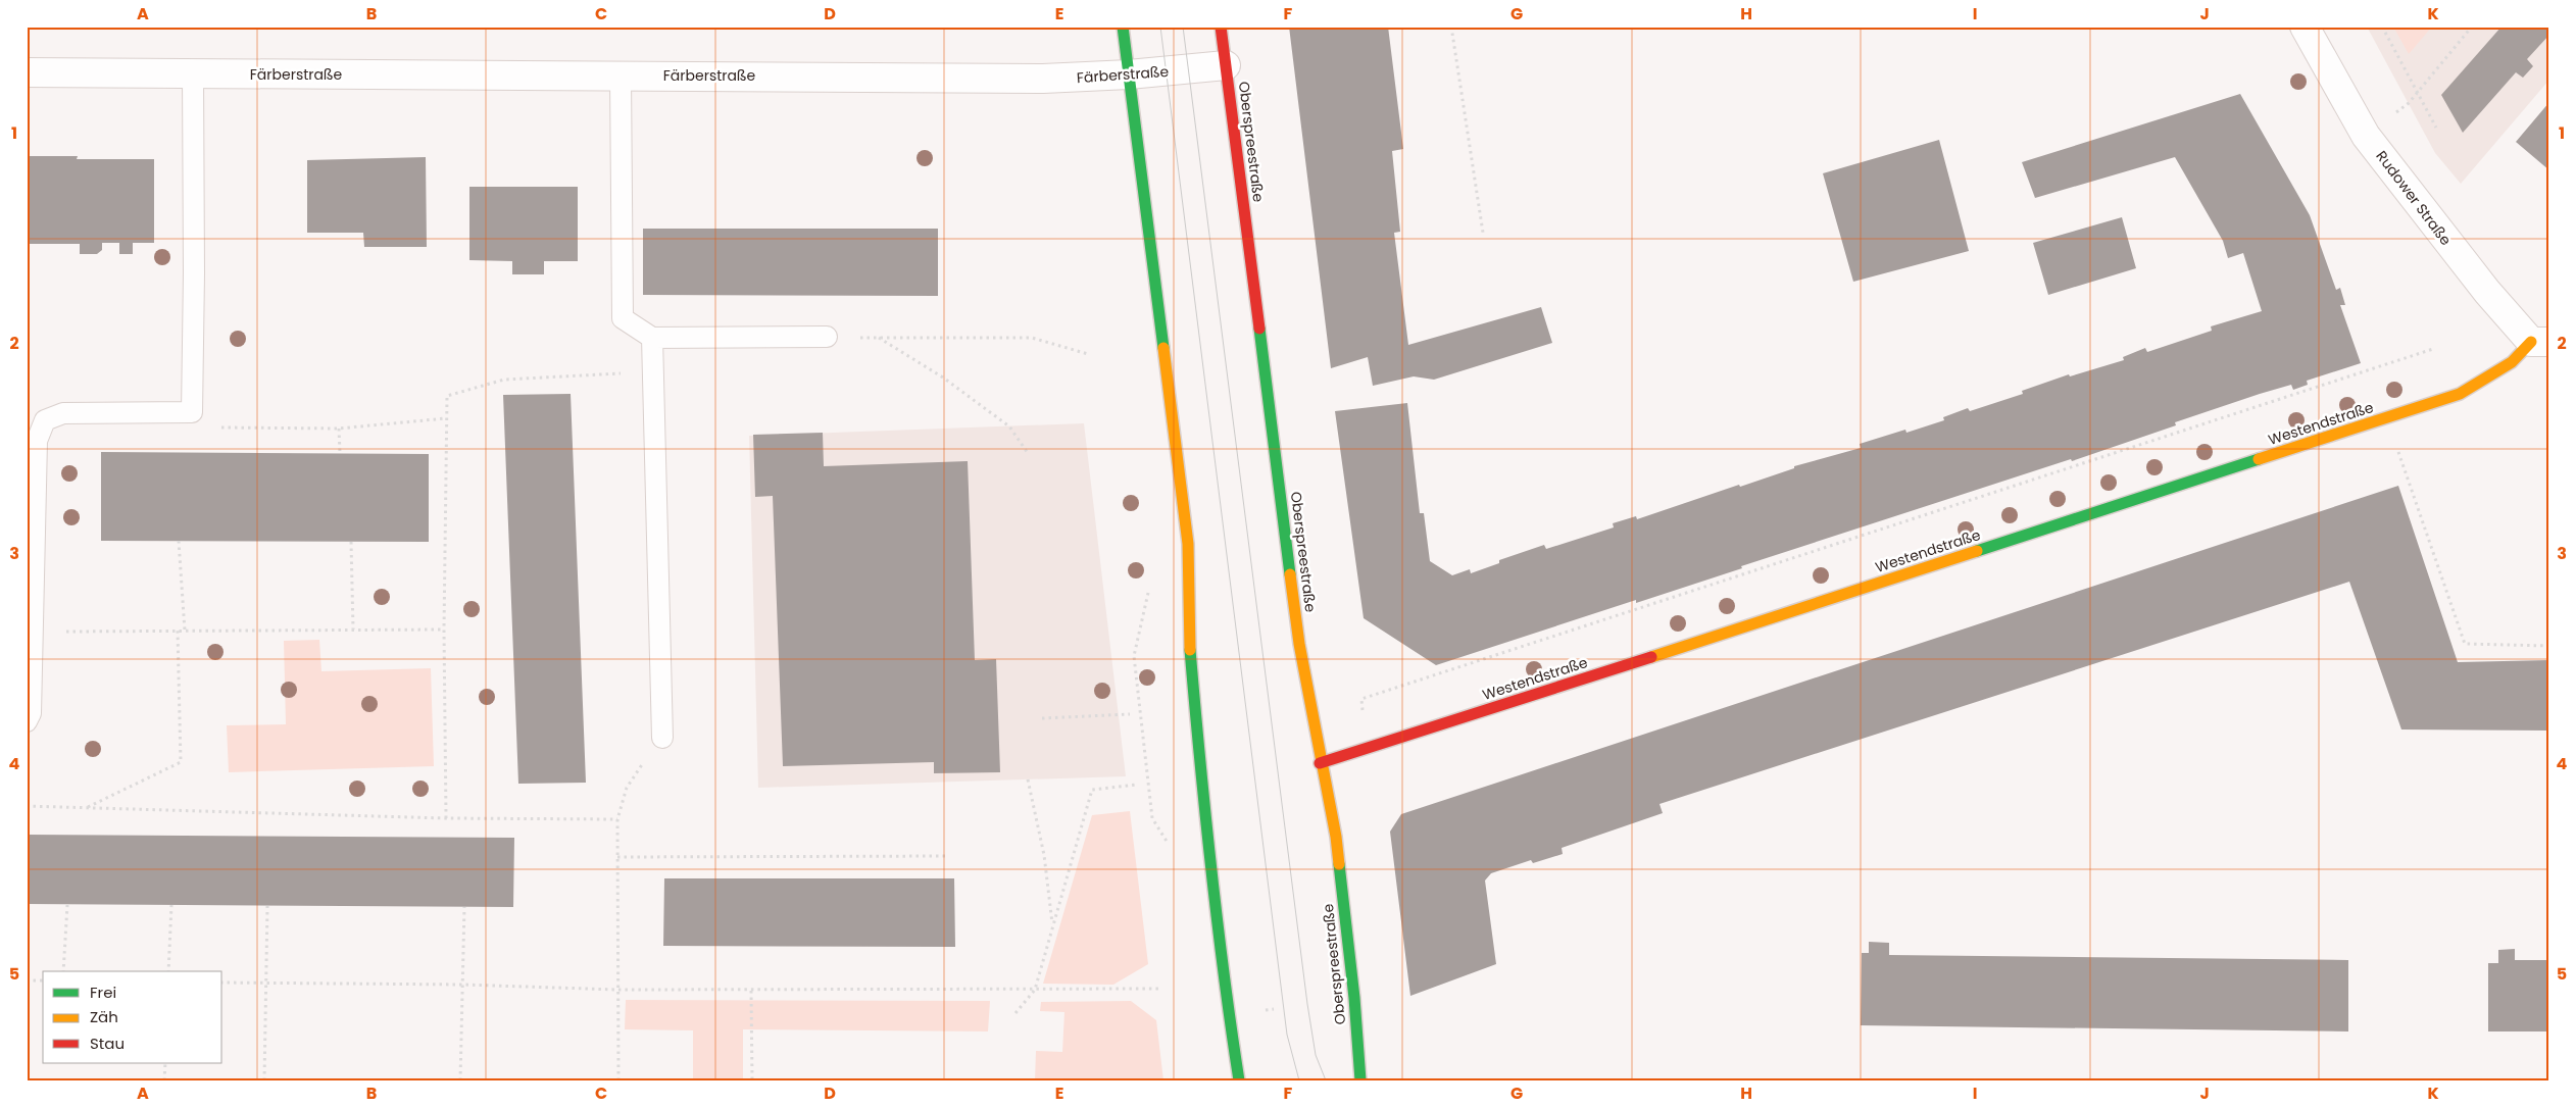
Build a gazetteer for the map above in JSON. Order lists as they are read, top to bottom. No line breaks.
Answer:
{"streets":{"main road":["Oberspreestraße","Westendstraße"],"street":["Färberstraße","Rudower Straße"]},"crossings":[["Färberstraße","Oberspreestraße"],["Oberspreestraße","Westendstraße"],["Rudower Straße","Westendstraße"]],"legend":["Frei","Zäh","Stau"],"grid":{"columns":["A","B","C","D","E","F","G","H","I","J","K"],"rows":["1","2","3","4","5"]}}
